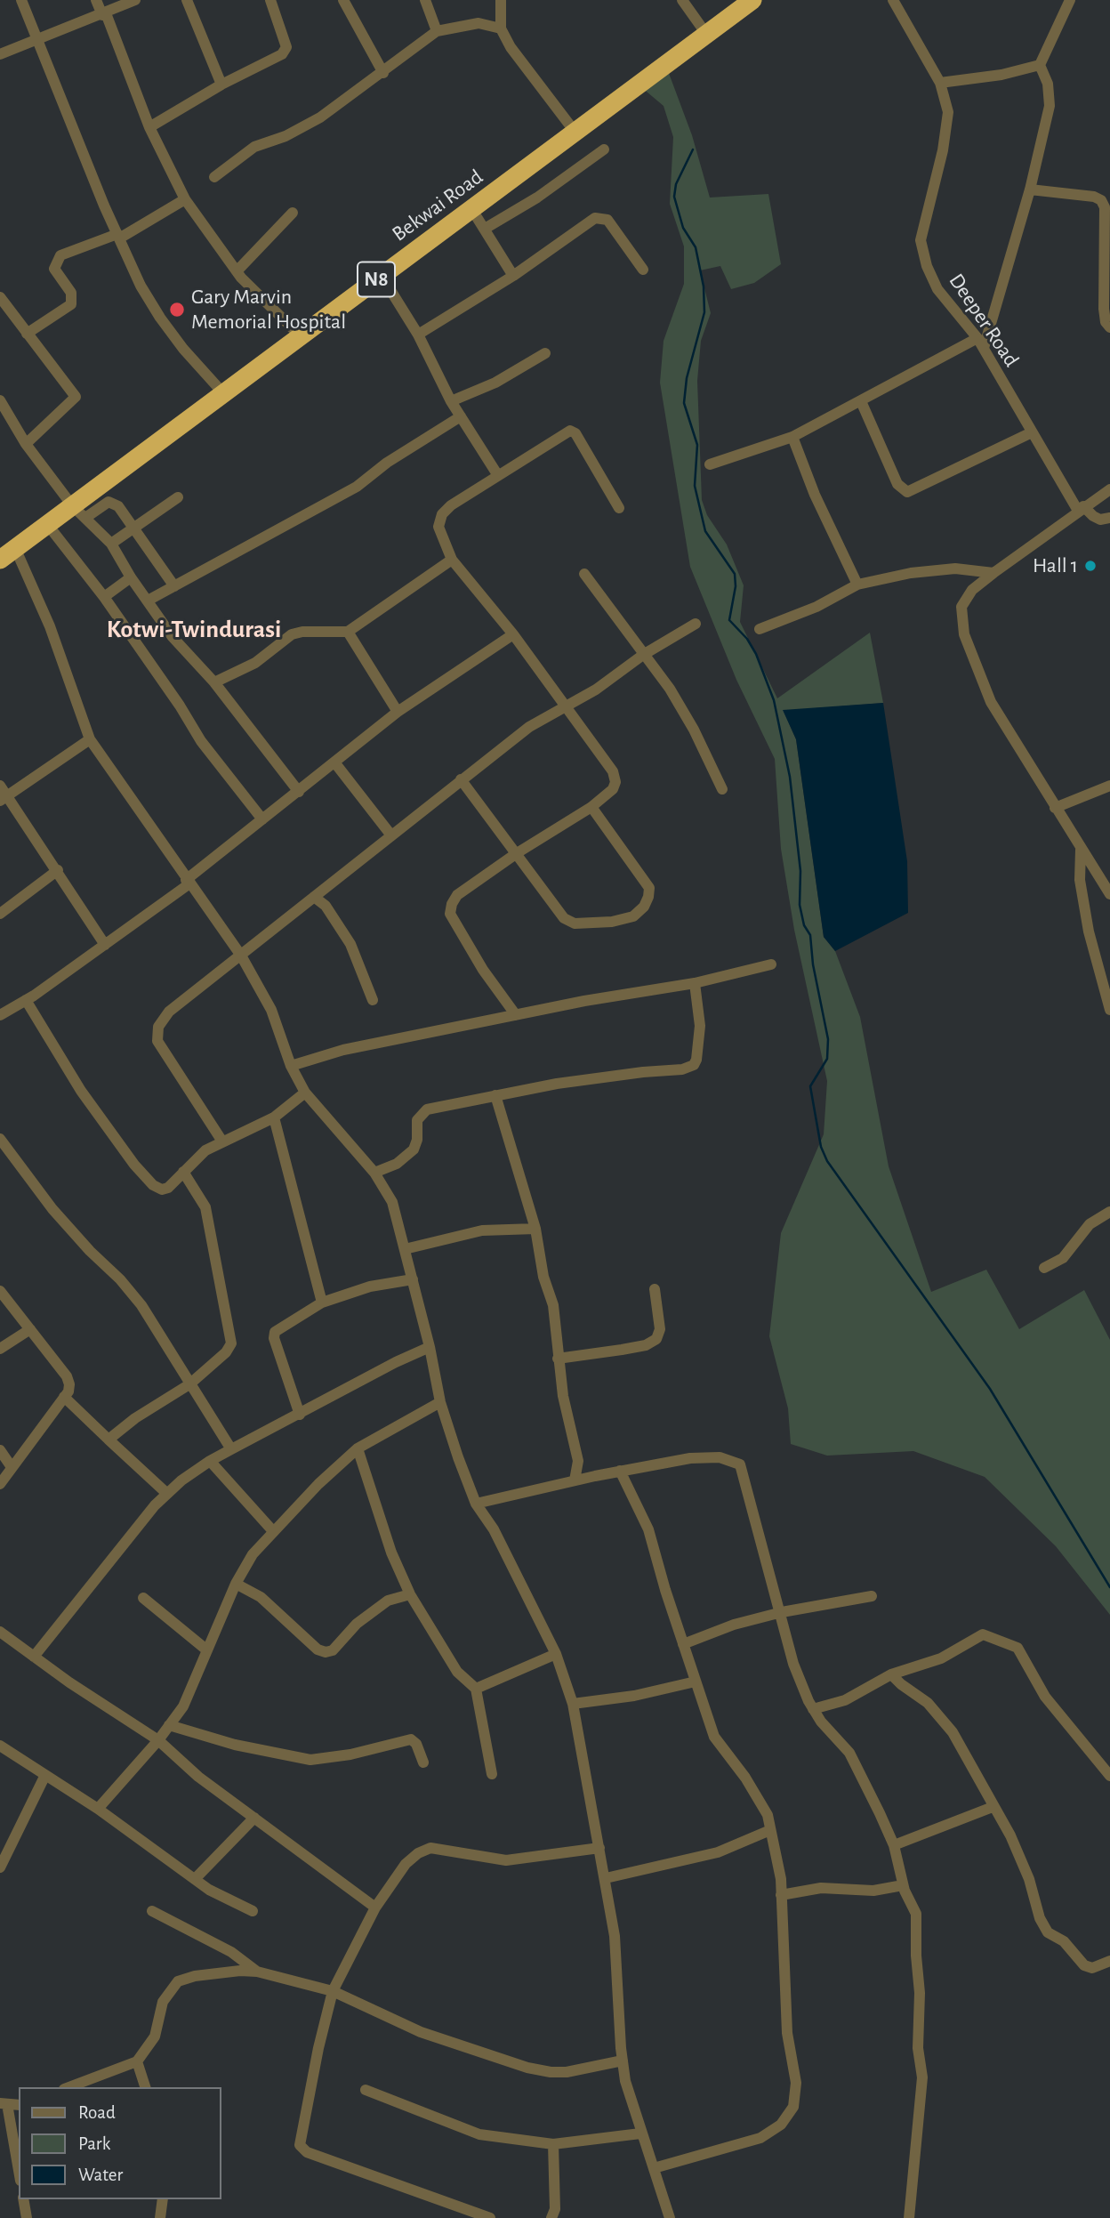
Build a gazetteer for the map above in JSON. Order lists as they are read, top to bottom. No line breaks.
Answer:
{"streets":{"highway":["Bekwai Road","N8"],"street":["Deeper Road"]},"districts":["Kotwi-Twindurasi"],"places":["Gary Marvin Memorial Hospital","Hall 1"],"legend":["Road","Park","Water"]}
